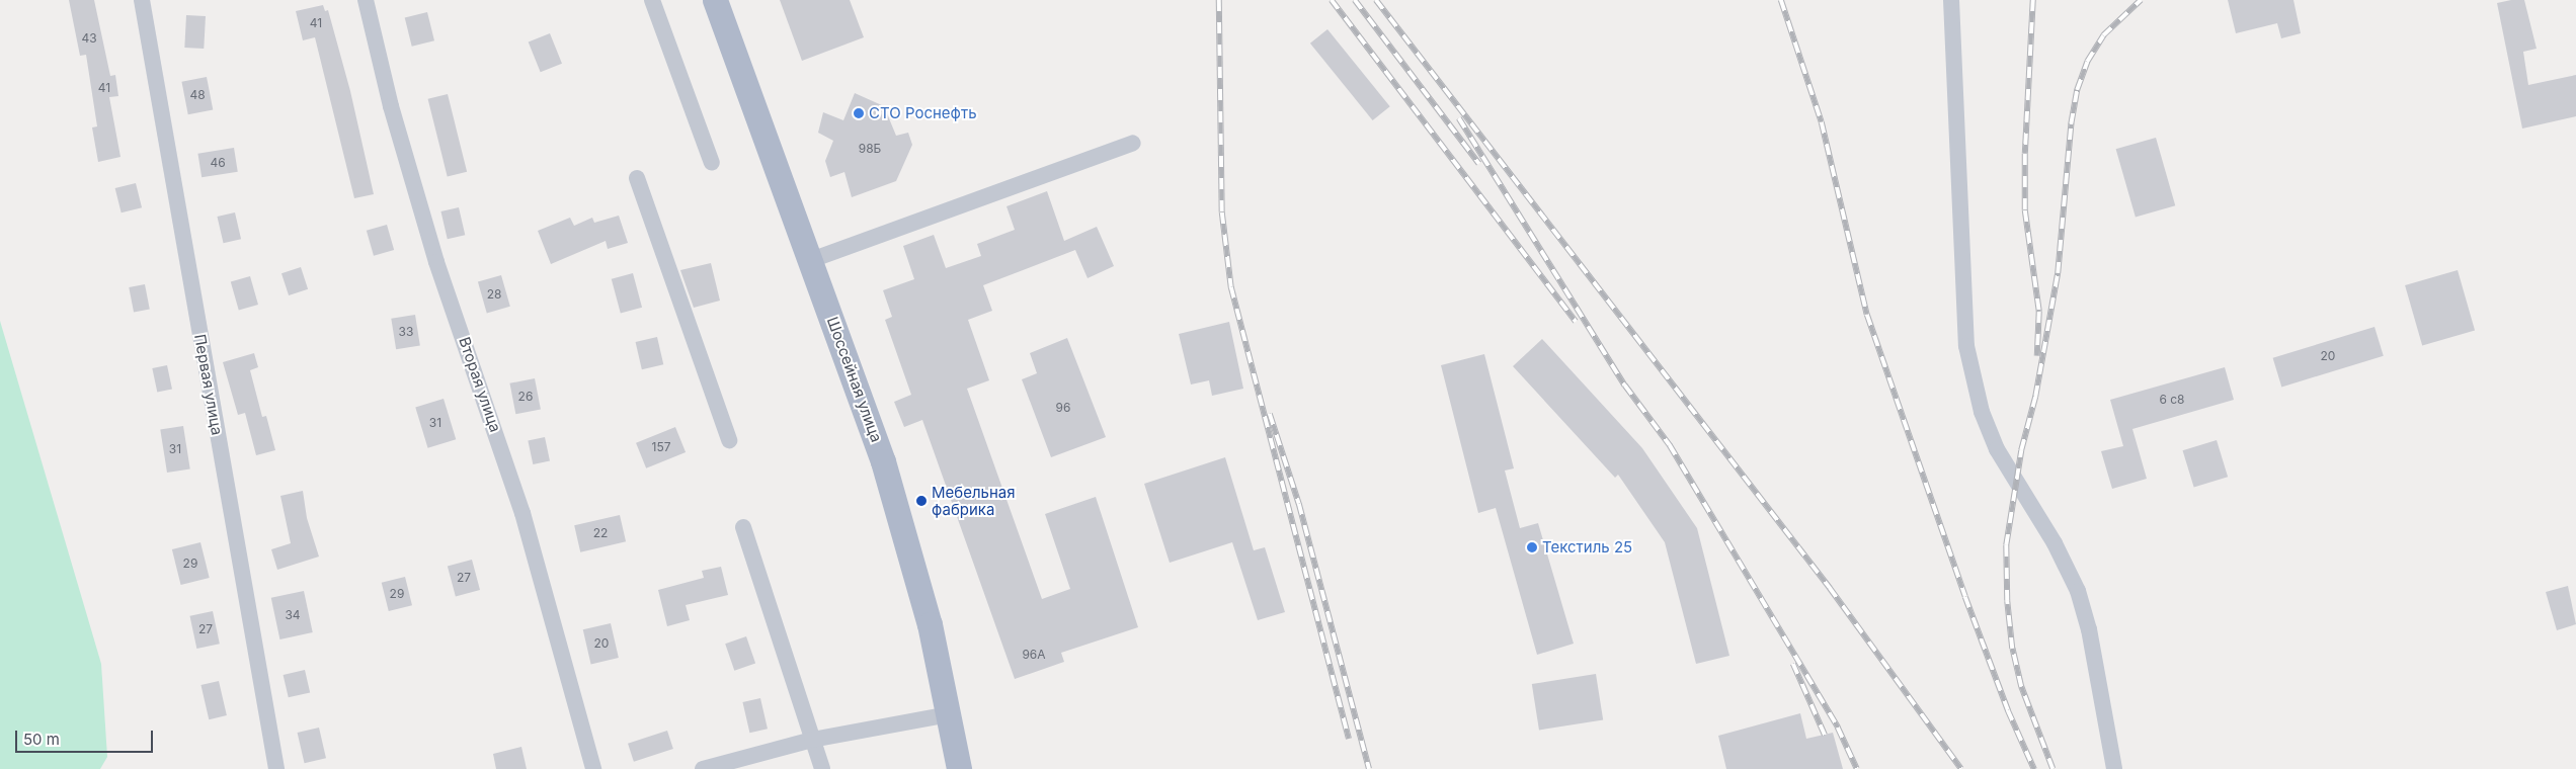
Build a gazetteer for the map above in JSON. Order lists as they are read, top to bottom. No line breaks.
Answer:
{"streets":{"main road":["Шоссейная улица"],"street":["Первая улица","Вторая улица"]},"places":["СТО Роснефть","Мебельная фабрика","Текстиль 25"],"house_numbers":["41","43","41","48","98Б","46","28","33","20","26","6 с8","96","31","157","31","22","29","27","29","34","27","20","96А"],"scale_bar":"50 m"}
